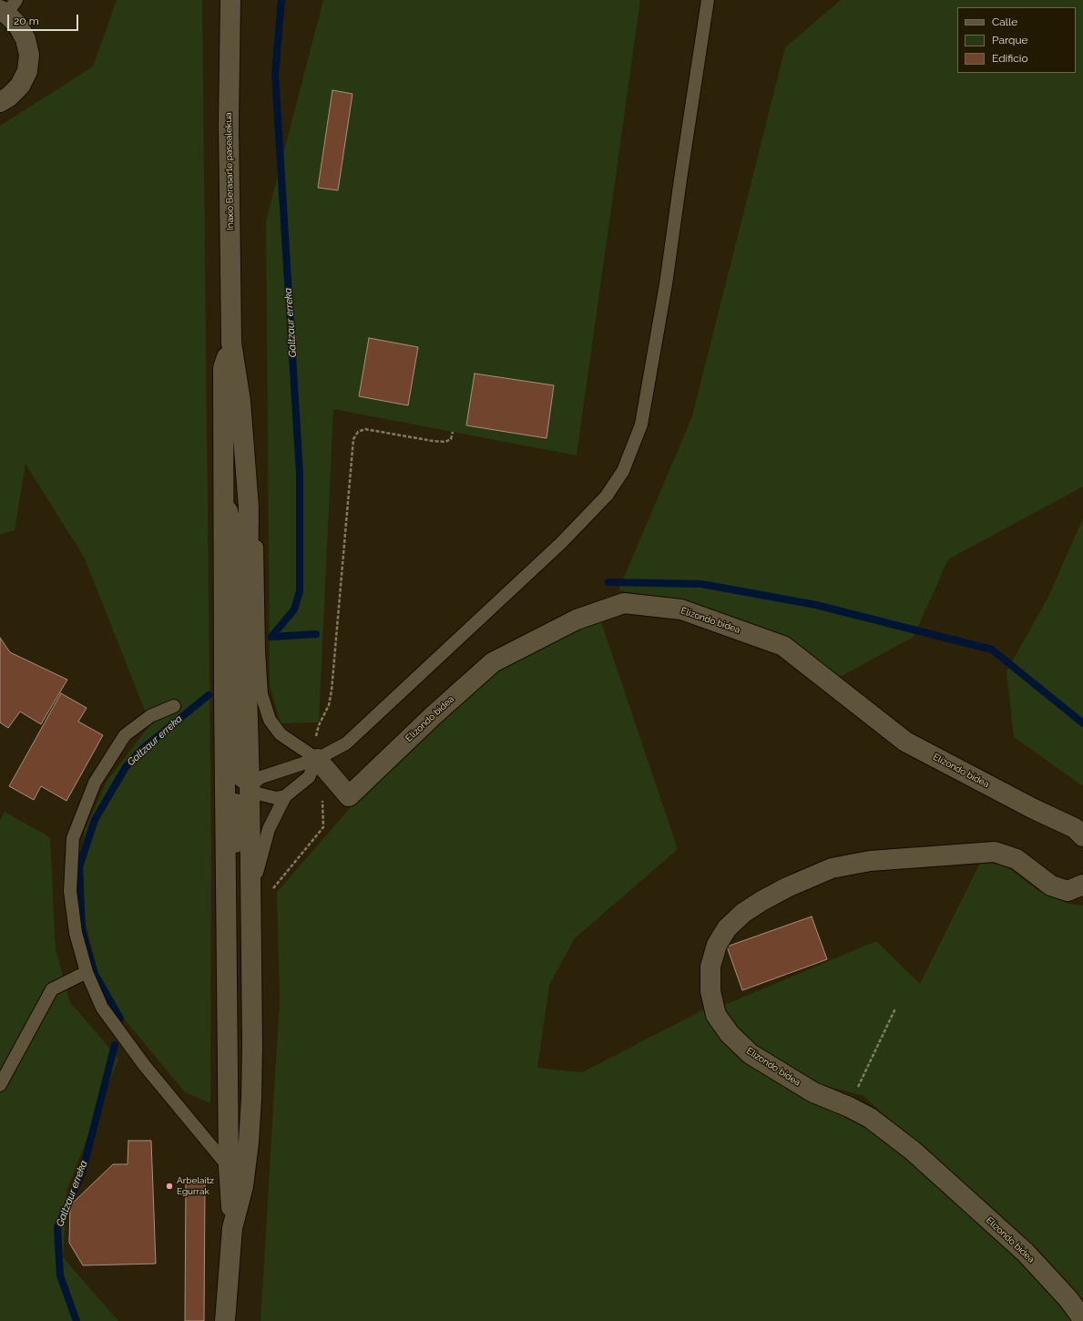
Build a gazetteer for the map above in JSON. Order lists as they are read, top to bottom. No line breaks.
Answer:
{"streets":{"street":["Inaxio Berasarte pasealekua","Elizondo bidea"]},"water":["Galtzaur erreka"],"places":["Arbelaitz Egurrak"],"legend":["Calle","Parque","Edificio"],"scale_bar":"20 m"}
